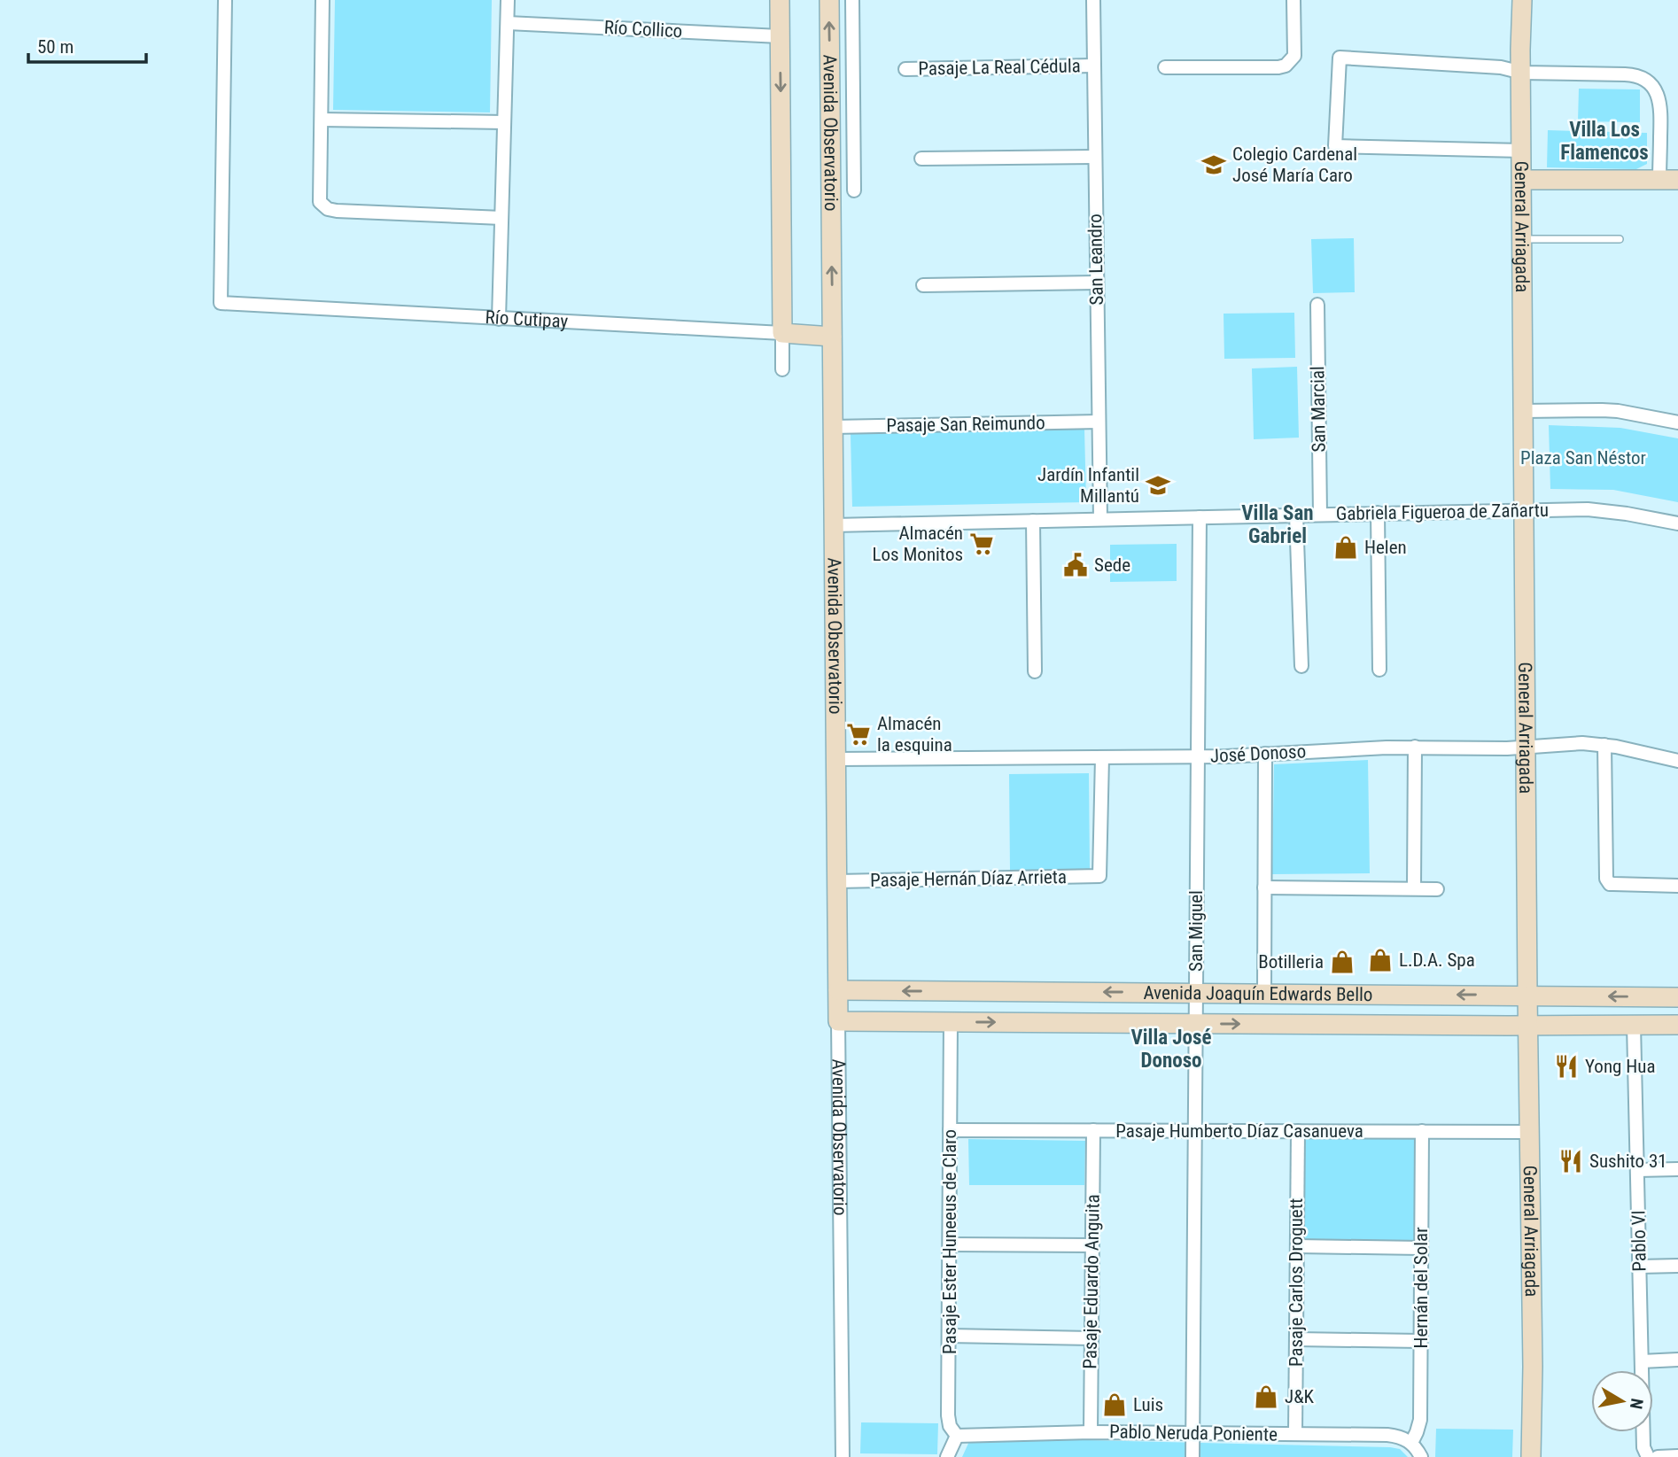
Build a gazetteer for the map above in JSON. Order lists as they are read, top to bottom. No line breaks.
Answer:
{"streets":{"street":["Río Collico","Pasaje La Real Cédula","Avenida Observatorio","General Arriagada","San Leandro","Río Cutipay","San Marcial","Pasaje San Reimundo","Gabriela Figueroa de Zañartu","José Donoso","Pasaje Hernán Díaz Arrieta","San Miguel","Avenida Joaquín Edwards Bello","Pasaje Humberto Díaz Casanueva","Pablo VI","Pasaje Ester Huneeus de Claro","Pasaje Eduardo Anguita","Pasaje Carlos Droguett","Hernán del Solar","Pablo Neruda Poniente"]},"crossings":[["Pasaje La Real Cédula","San Leandro"],["Avenida Observatorio","Río Cutipay"],["Avenida Observatorio","Pasaje San Reimundo"],["Avenida Observatorio","Gabriela Figueroa de Zañartu"],["Avenida Observatorio","José Donoso"],["Avenida Observatorio","Pasaje Hernán Díaz Arrieta"],["Avenida Observatorio","Avenida Joaquín Edwards Bello"],["General Arriagada","Gabriela Figueroa de Zañartu"],["General Arriagada","José Donoso"],["General Arriagada","Avenida Joaquín Edwards Bello"],["General Arriagada","Pasaje Humberto Díaz Casanueva"],["San Leandro","Pasaje San Reimundo"],["San Leandro","Gabriela Figueroa de Zañartu"],["San Marcial","Gabriela Figueroa de Zañartu"],["Gabriela Figueroa de Zañartu","San Miguel"],["José Donoso","Pasaje Hernán Díaz Arrieta"],["José Donoso","San Miguel"],["San Miguel","Avenida Joaquín Edwards Bello"],["San Miguel","Pasaje Humberto Díaz Casanueva"],["San Miguel","Pablo Neruda Poniente"],["Avenida Joaquín Edwards Bello","Pablo VI"],["Avenida Joaquín Edwards Bello","Pasaje Ester Huneeus de Claro"],["Pasaje Humberto Díaz Casanueva","Pasaje Ester Huneeus de Claro"],["Pasaje Humberto Díaz Casanueva","Pasaje Eduardo Anguita"],["Pasaje Humberto Díaz Casanueva","Pasaje Carlos Droguett"],["Pasaje Humberto Díaz Casanueva","Hernán del Solar"],["Pasaje Ester Huneeus de Claro","Pablo Neruda Poniente"],["Pasaje Eduardo Anguita","Pablo Neruda Poniente"],["Pasaje Carlos Droguett","Pablo Neruda Poniente"],["Hernán del Solar","Pablo Neruda Poniente"]],"districts":["Villa Los Flamencos","Villa San Gabriel","Villa José Donoso"],"parks":["Plaza San Néstor"],"places":{"school or university":["Colegio Cardenal José María Caro","Jardín Infantil Millantú"],"supermarket":["Almacén Los Monitos","Almacén la esquina"],"shop":["Helen","L.D.A. Spa","Botilleria","J&K","Luis"],"public building":["Sede"],"restaurant":["Yong Hua","Sushito 31"]},"scale_bar":"50 m","north":"right"}
